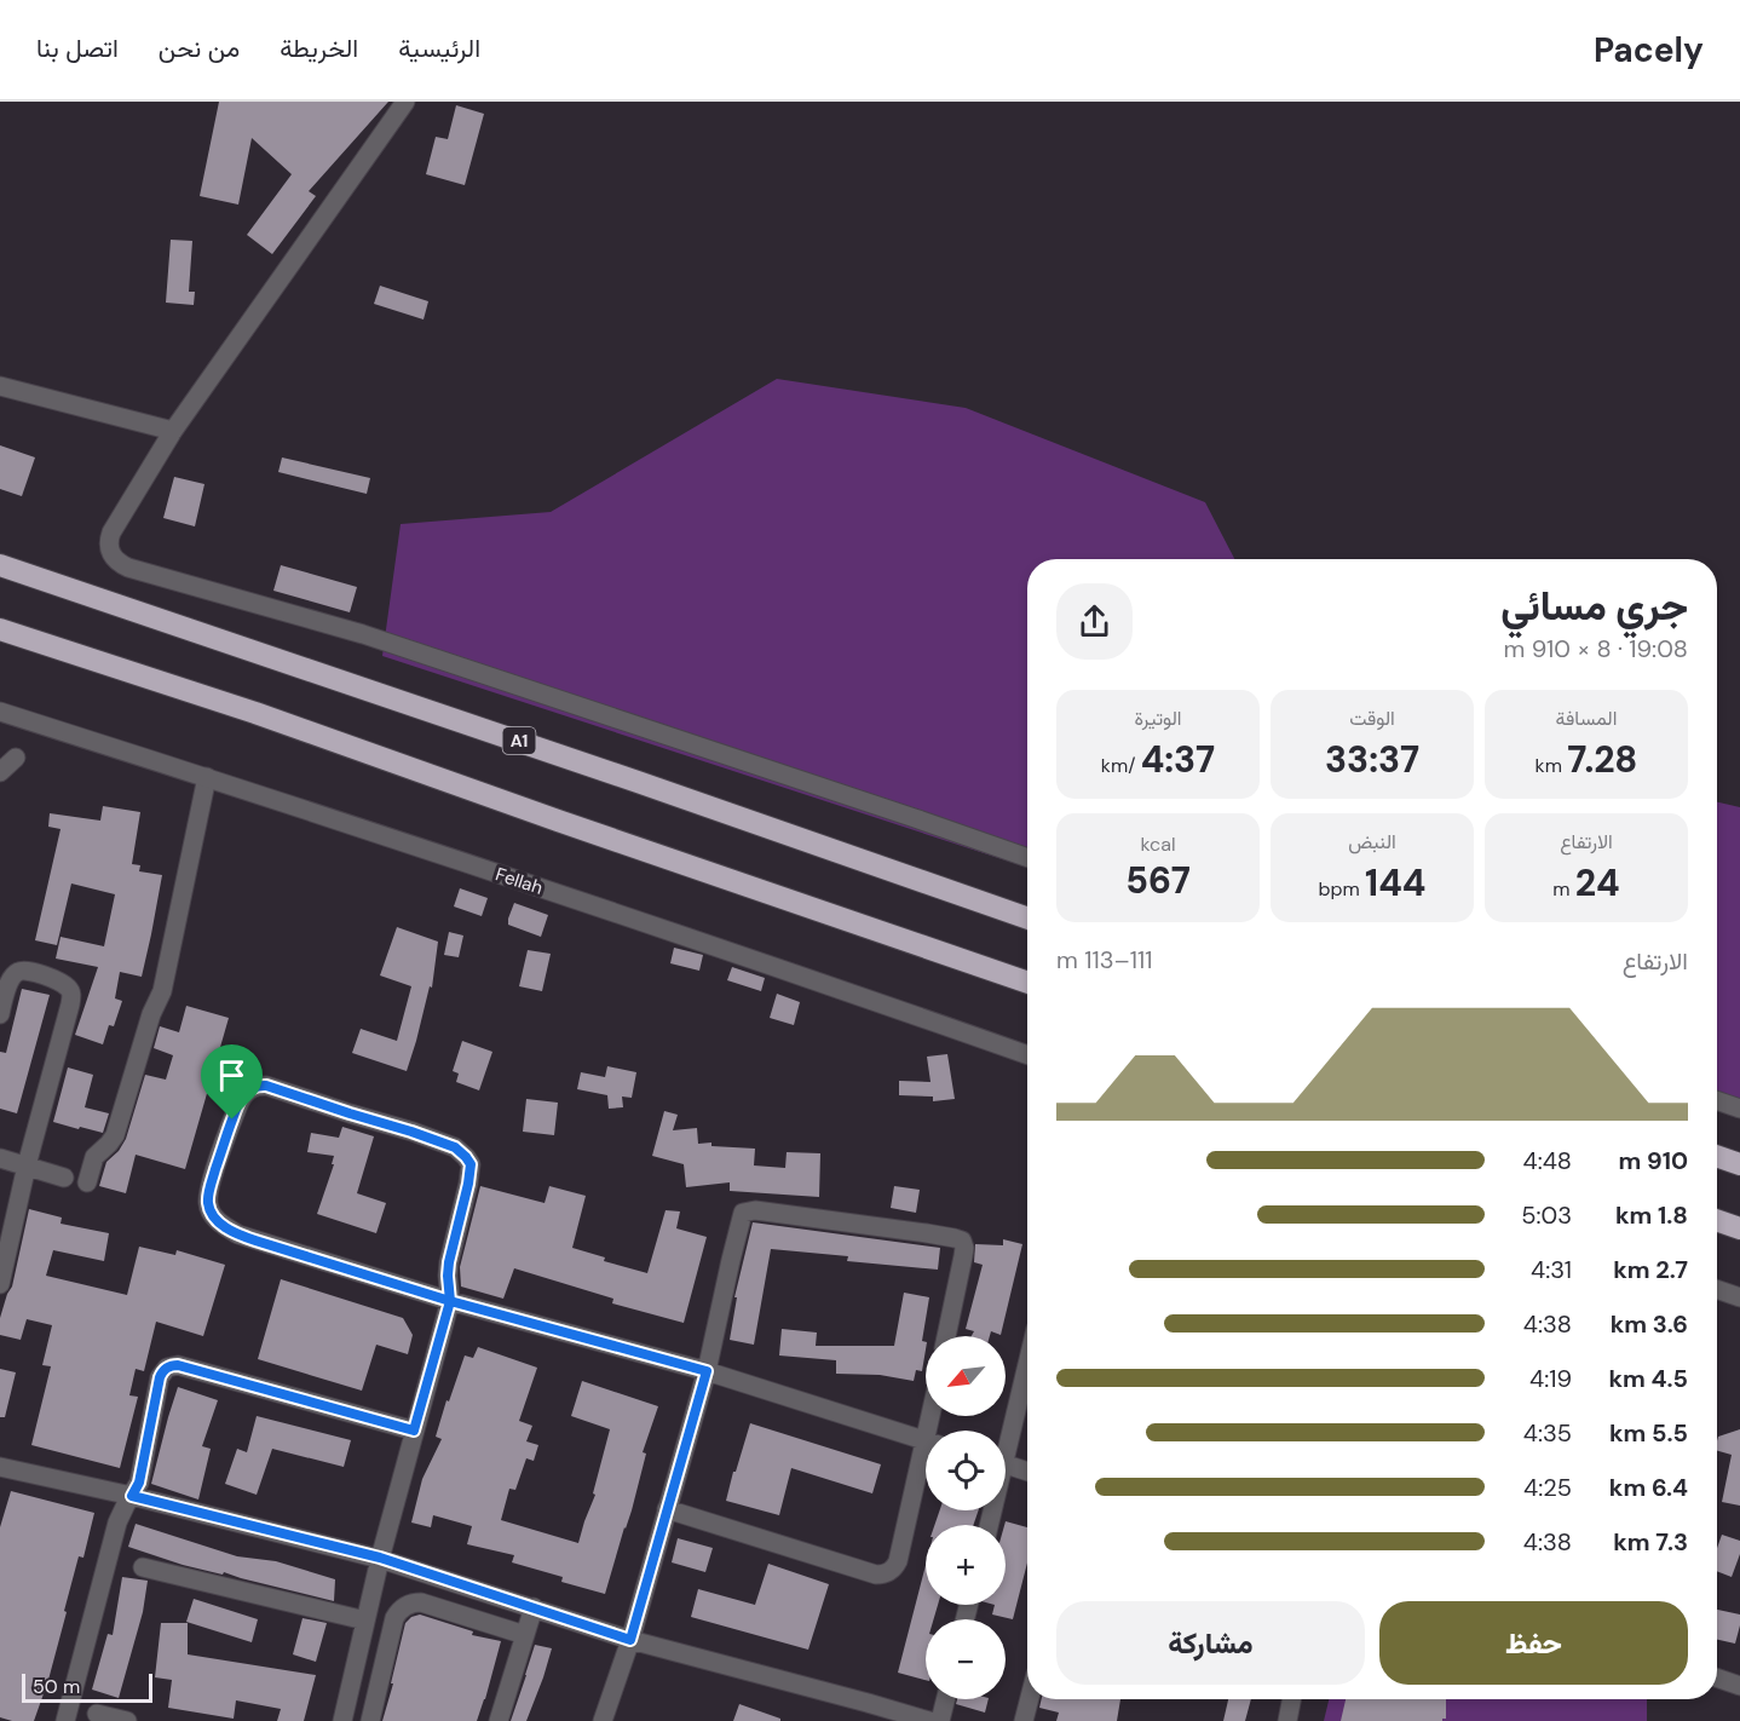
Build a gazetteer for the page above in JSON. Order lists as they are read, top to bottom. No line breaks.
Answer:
{"streets":{"highway":["A1"],"street":["Fellah"]},"scale_bar":"50 m","north":"bottom left","page":{"header":"Pacely","nav":["الرئيسية","الخريطة","من نحن","اتصل بنا"],"heading":["جري مسائي","19:08 · 8 × 910 m"],"stats":[["المسافة","7.28 km"],["الوقت","33:37"],["الوتيرة","4:37 /km"],["الارتفاع","24 m"],["النبض","144 bpm"],["kcal","567"]],"chart":["الارتفاع","111–113 m"],"list":[{"name":"910 m","note":"4:48"},{"name":"1.8 km","note":"5:03"},{"name":"2.7 km","note":"4:31"},{"name":"3.6 km","note":"4:38"},{"name":"4.5 km","note":"4:19"},{"name":"5.5 km","note":"4:35"},{"name":"6.4 km","note":"4:25"},{"name":"7.3 km","note":"4:38"}],"map_buttons":["+","−"],"buttons":["حفظ","مشاركة"],"scale":"50 m"}}
